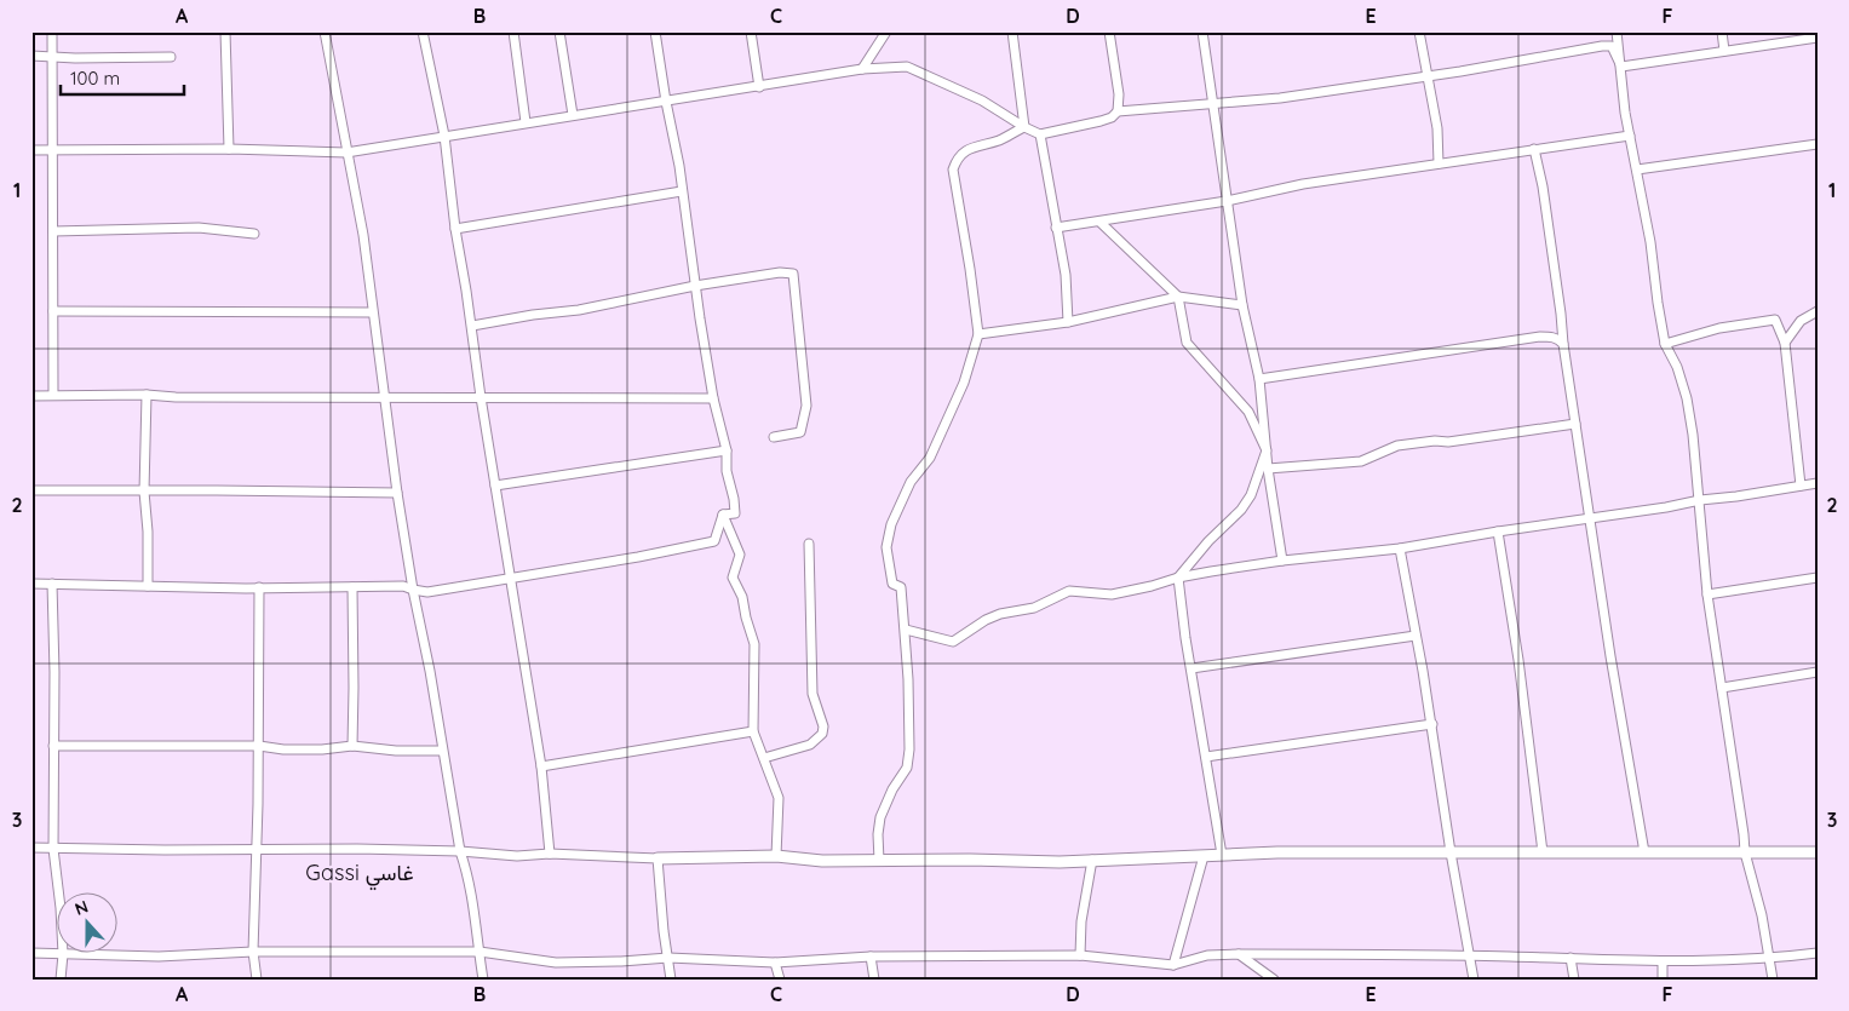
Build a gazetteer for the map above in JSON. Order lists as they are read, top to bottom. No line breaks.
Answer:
{"districts":["Gassi غاسي"],"scale_bar":"100 m","north":"top","grid":{"columns":["A","B","C","D","E","F"],"rows":["1","2","3"]}}
